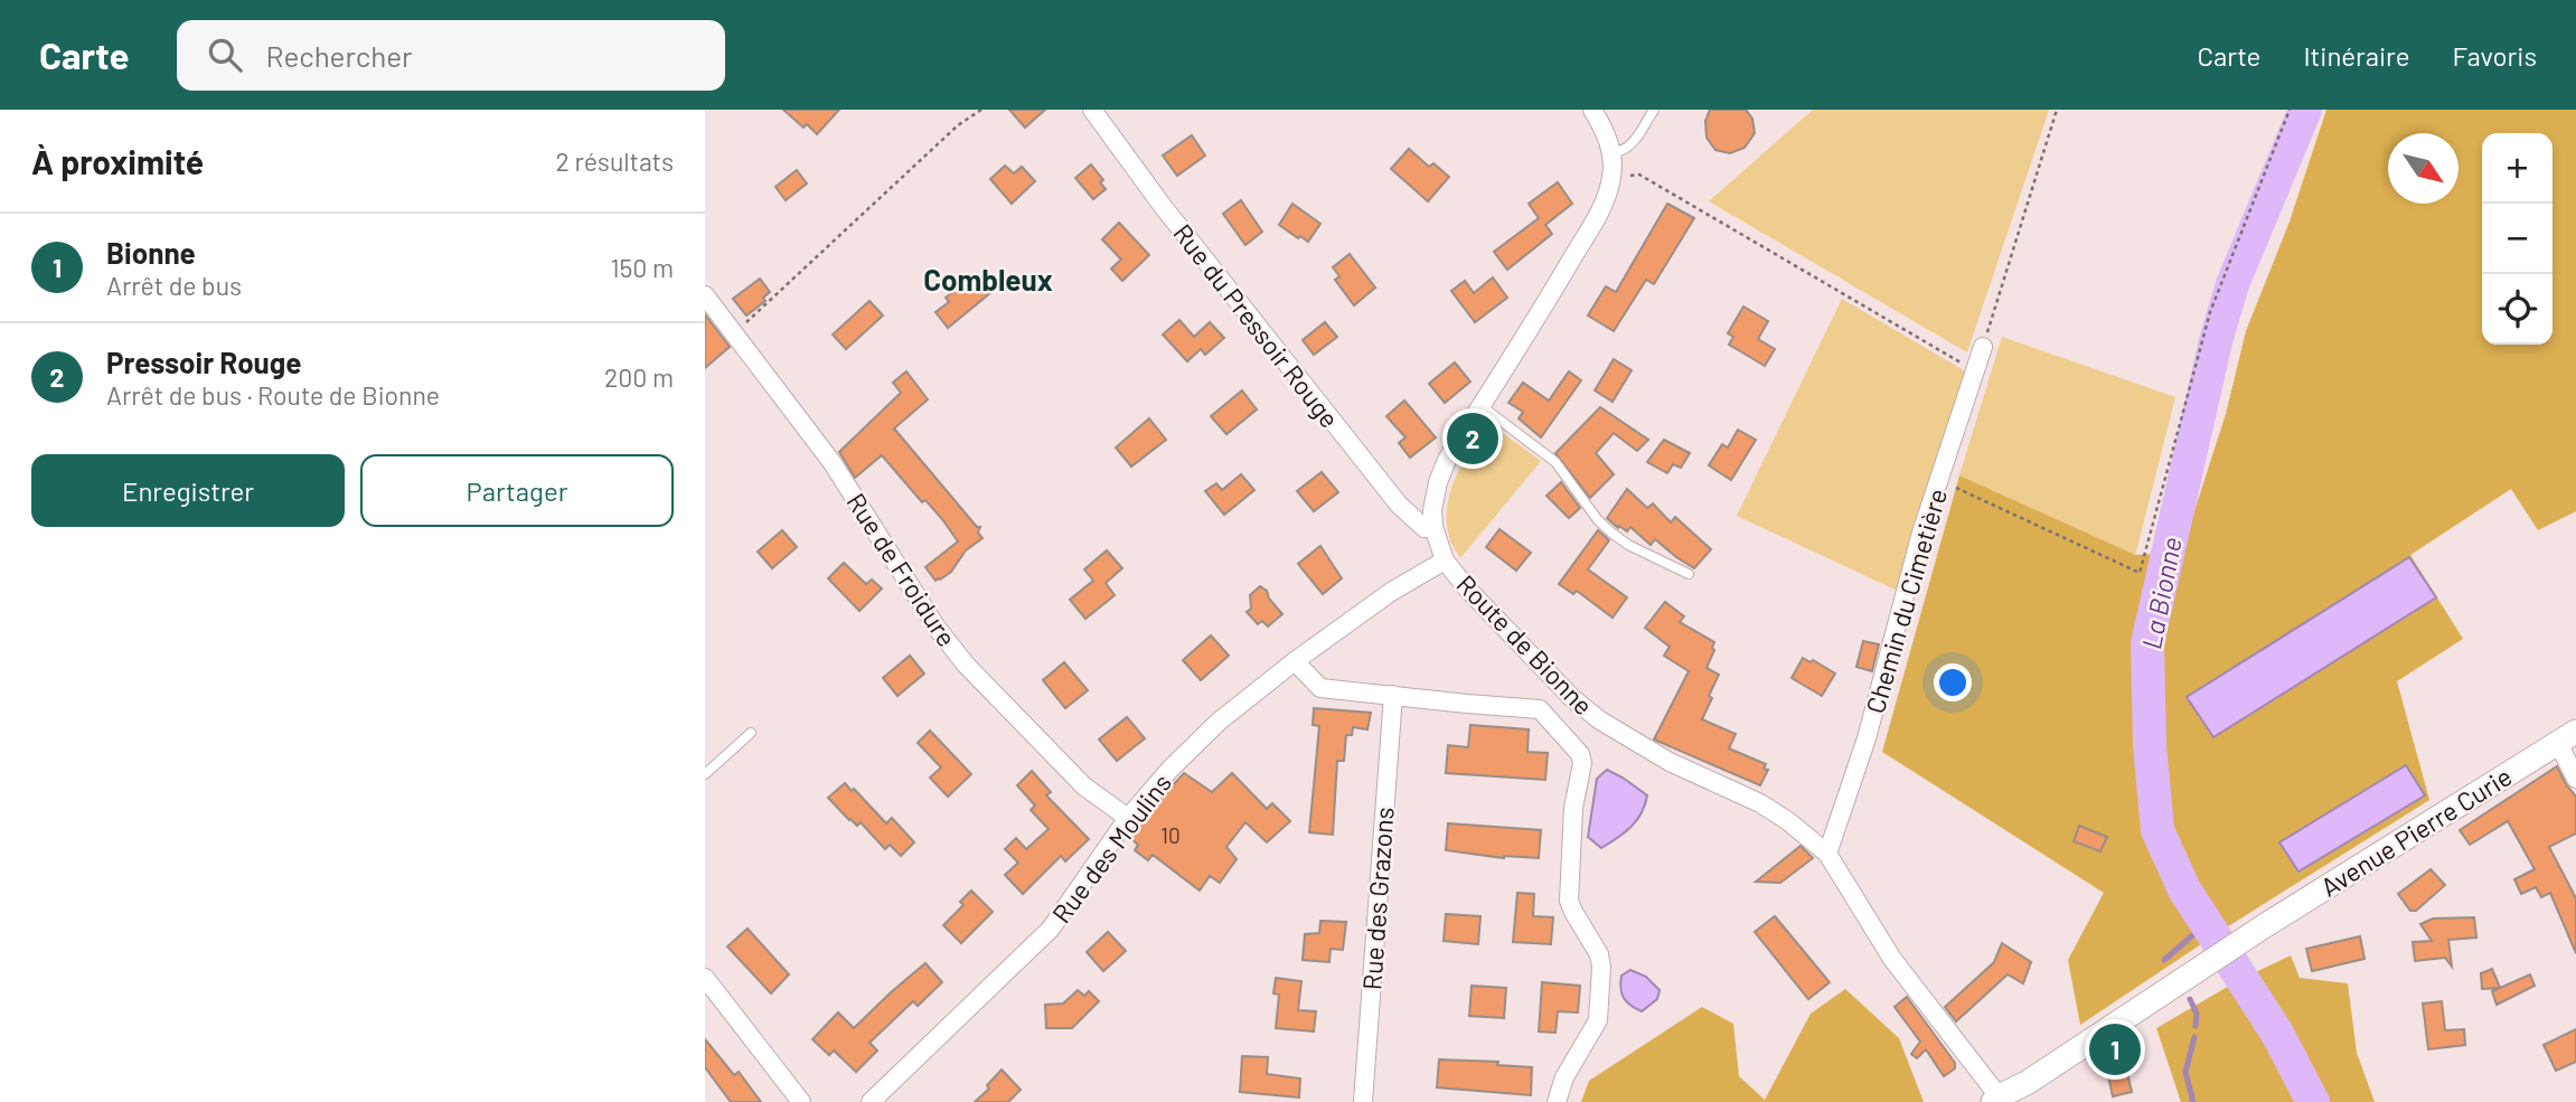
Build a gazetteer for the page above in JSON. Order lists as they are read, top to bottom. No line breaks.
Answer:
{"streets":{"main road":["Avenue Pierre Curie"],"street":["Rue du Pressoir Rouge","Rue de Froidure","Chemin du Cimetière","Route de Bionne","Rue des Moulins","Rue des Grazons"]},"crossings":[["Rue du Pressoir Rouge","Route de Bionne"],["Rue de Froidure","Rue des Moulins"],["Chemin du Cimetière","Route de Bionne"],["Route de Bionne","Avenue Pierre Curie"],["Route de Bionne","Rue des Moulins"]],"districts":["Combleux"],"water":["La Bionne"],"house_numbers":["10"],"north":"bottom right","page":{"header":"Carte","search":"Rechercher","nav":["Carte","Itinéraire","Favoris"],"heading":["À proximité","2 résultats"],"map_buttons":["+","−"],"list":[{"mark":"1","name":"Bionne","note":"Arrêt de bus","value":"150 m"},{"mark":"2","name":"Pressoir Rouge","note":"Arrêt de bus · Route de Bionne","value":"200 m"}],"pins":["2","1"],"buttons":["Enregistrer","Partager"]}}
